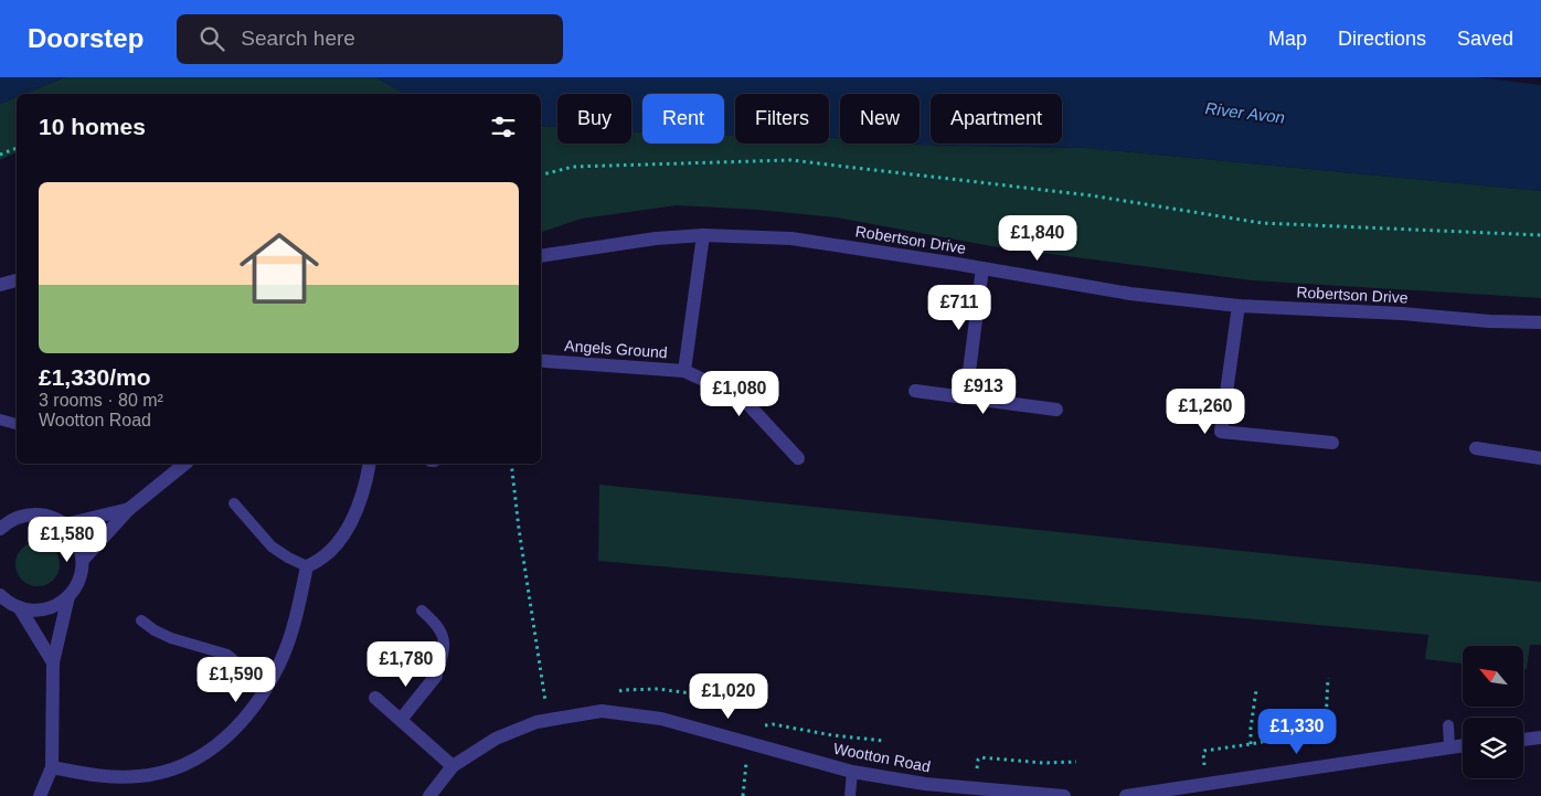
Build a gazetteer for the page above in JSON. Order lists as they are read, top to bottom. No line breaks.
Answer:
{"streets":{"street":["Robertson Drive","Angels Ground","Wootton Road"]},"crossings":[["Robertson Drive","Angels Ground"]],"water":["River Avon"],"north":"top left","page":{"header":"Doorstep","search":"Search here","nav":["Map","Directions","Saved"],"chip":["Buy","Rent","Filters","New","Apartment"],"heading":"10 homes","list":[{"name":"£1,330/mo","note":"3 rooms · 80 m² · Wootton Road"}],"price":["£1,840","£711","£913","£1,080","£1,260","£1,580","£1,780","£1,590","£1,020","£1,330"]}}
